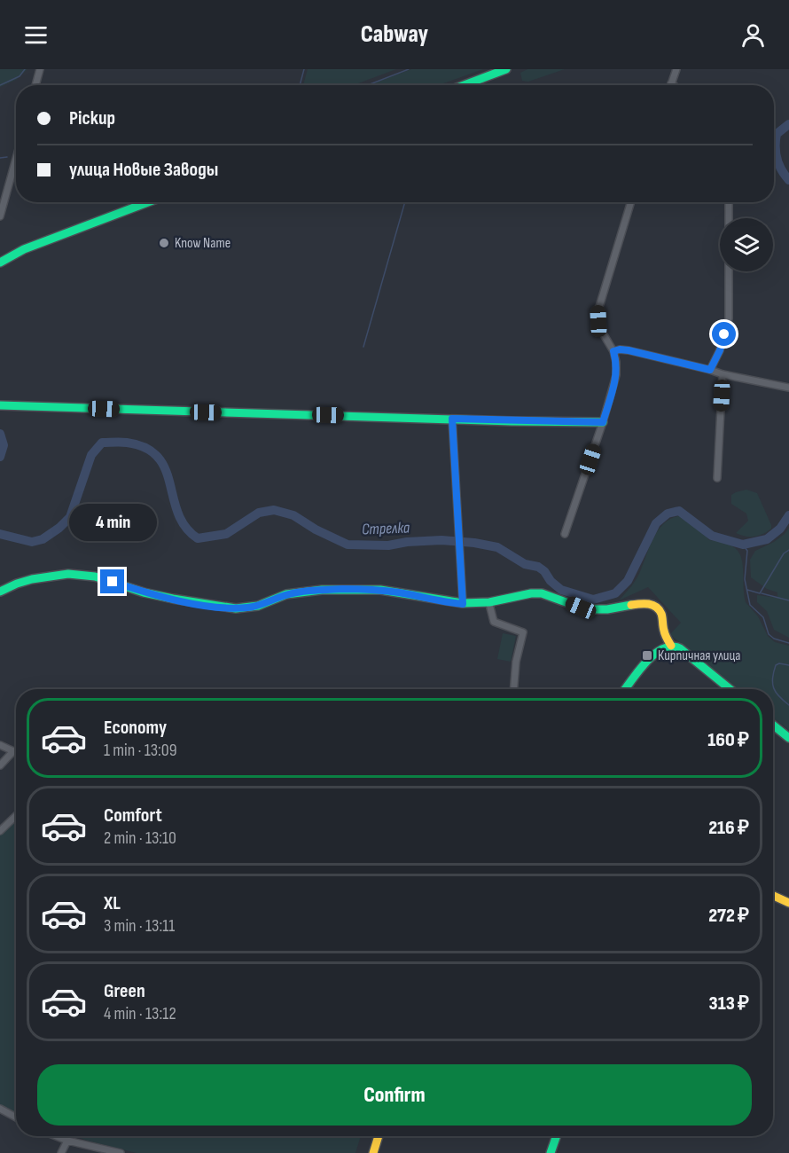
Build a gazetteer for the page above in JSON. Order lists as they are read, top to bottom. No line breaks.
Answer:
{"water":["Стрелка"],"places":{"other":["Know Name"],"transit":["Кирпичная улица"]},"page":{"header":"Cabway","banner":["Pickup","улица Новые Заводы"],"bubble":"4 min","list":[{"name":"Economy","note":"1 min · 13:09","value":"160 ₽"},{"name":"Comfort","note":"2 min · 13:10","value":"216 ₽"},{"name":"XL","note":"3 min · 13:11","value":"272 ₽"},{"name":"Green","note":"4 min · 13:12","value":"313 ₽"}],"buttons":"Confirm"}}
